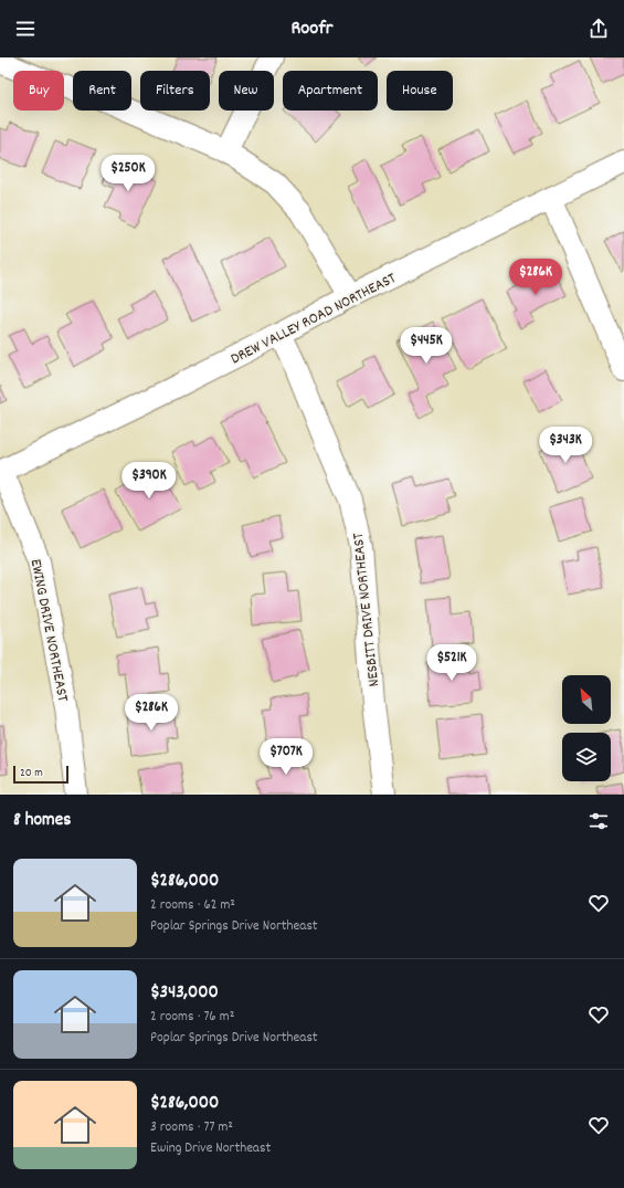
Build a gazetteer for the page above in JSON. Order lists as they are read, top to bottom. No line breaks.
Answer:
{"streets":{"street":["DREW VALLEY ROAD NORTHEAST","NESBITT DRIVE NORTHEAST","EWING DRIVE NORTHEAST"]},"crossings":[["DREW VALLEY ROAD NORTHEAST","NESBITT DRIVE NORTHEAST"],["DREW VALLEY ROAD NORTHEAST","EWING DRIVE NORTHEAST"]],"scale_bar":"20 m","north":"top left","page":{"header":"Roofr","chip":["Buy","Rent","Filters","New","Apartment","House"],"price":["$250K","$286K","$445K","$343K","$390K","$521K","$286K","$707K"],"scale":"20 m","heading":"8 homes","list":[{"name":"$286,000","note":"2 rooms · 62 m² · Poplar Springs Drive Northeast"},{"name":"$343,000","note":"2 rooms · 76 m² · Poplar Springs Drive Northeast"},{"name":"$286,000","note":"3 rooms · 77 m² · Ewing Drive Northeast"}]}}
